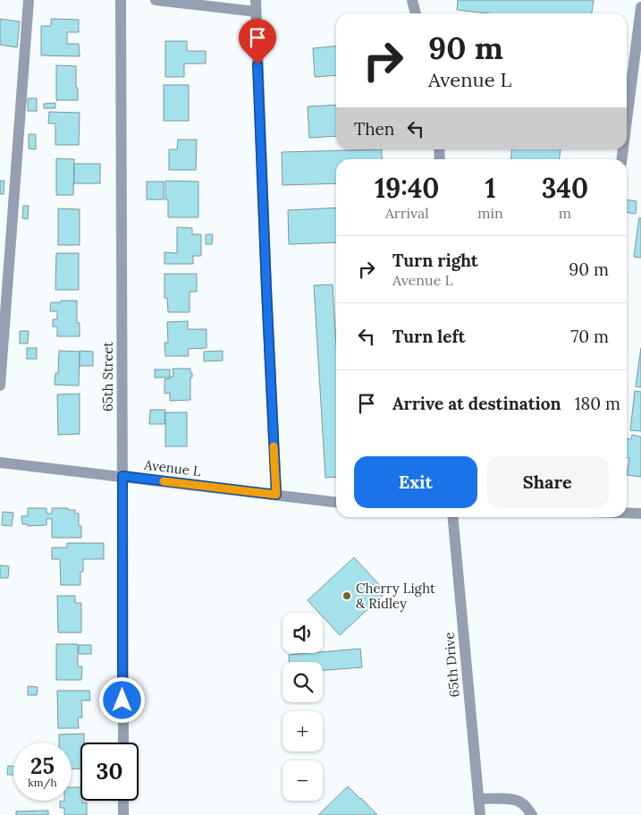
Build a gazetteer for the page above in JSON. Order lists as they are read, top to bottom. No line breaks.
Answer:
{"streets":{"street":["65th Street","Avenue L","65th Drive"]},"crossings":[["65th Street","Avenue L"]],"places":["Cherry Light & Ridley"],"page":{"turn":["90 m","Avenue L"],"then":"Then","eta":["19:40","Arrival","1","min","340","m"],"list":[{"name":"Turn right","note":"Avenue L","value":"90 m"},{"name":"Turn left","value":"70 m"},{"name":"Arrive at destination","value":"180 m"}],"buttons":["Exit","Share"],"map_buttons":["+","−"],"speed":"25 km/h","limit":"30"}}
